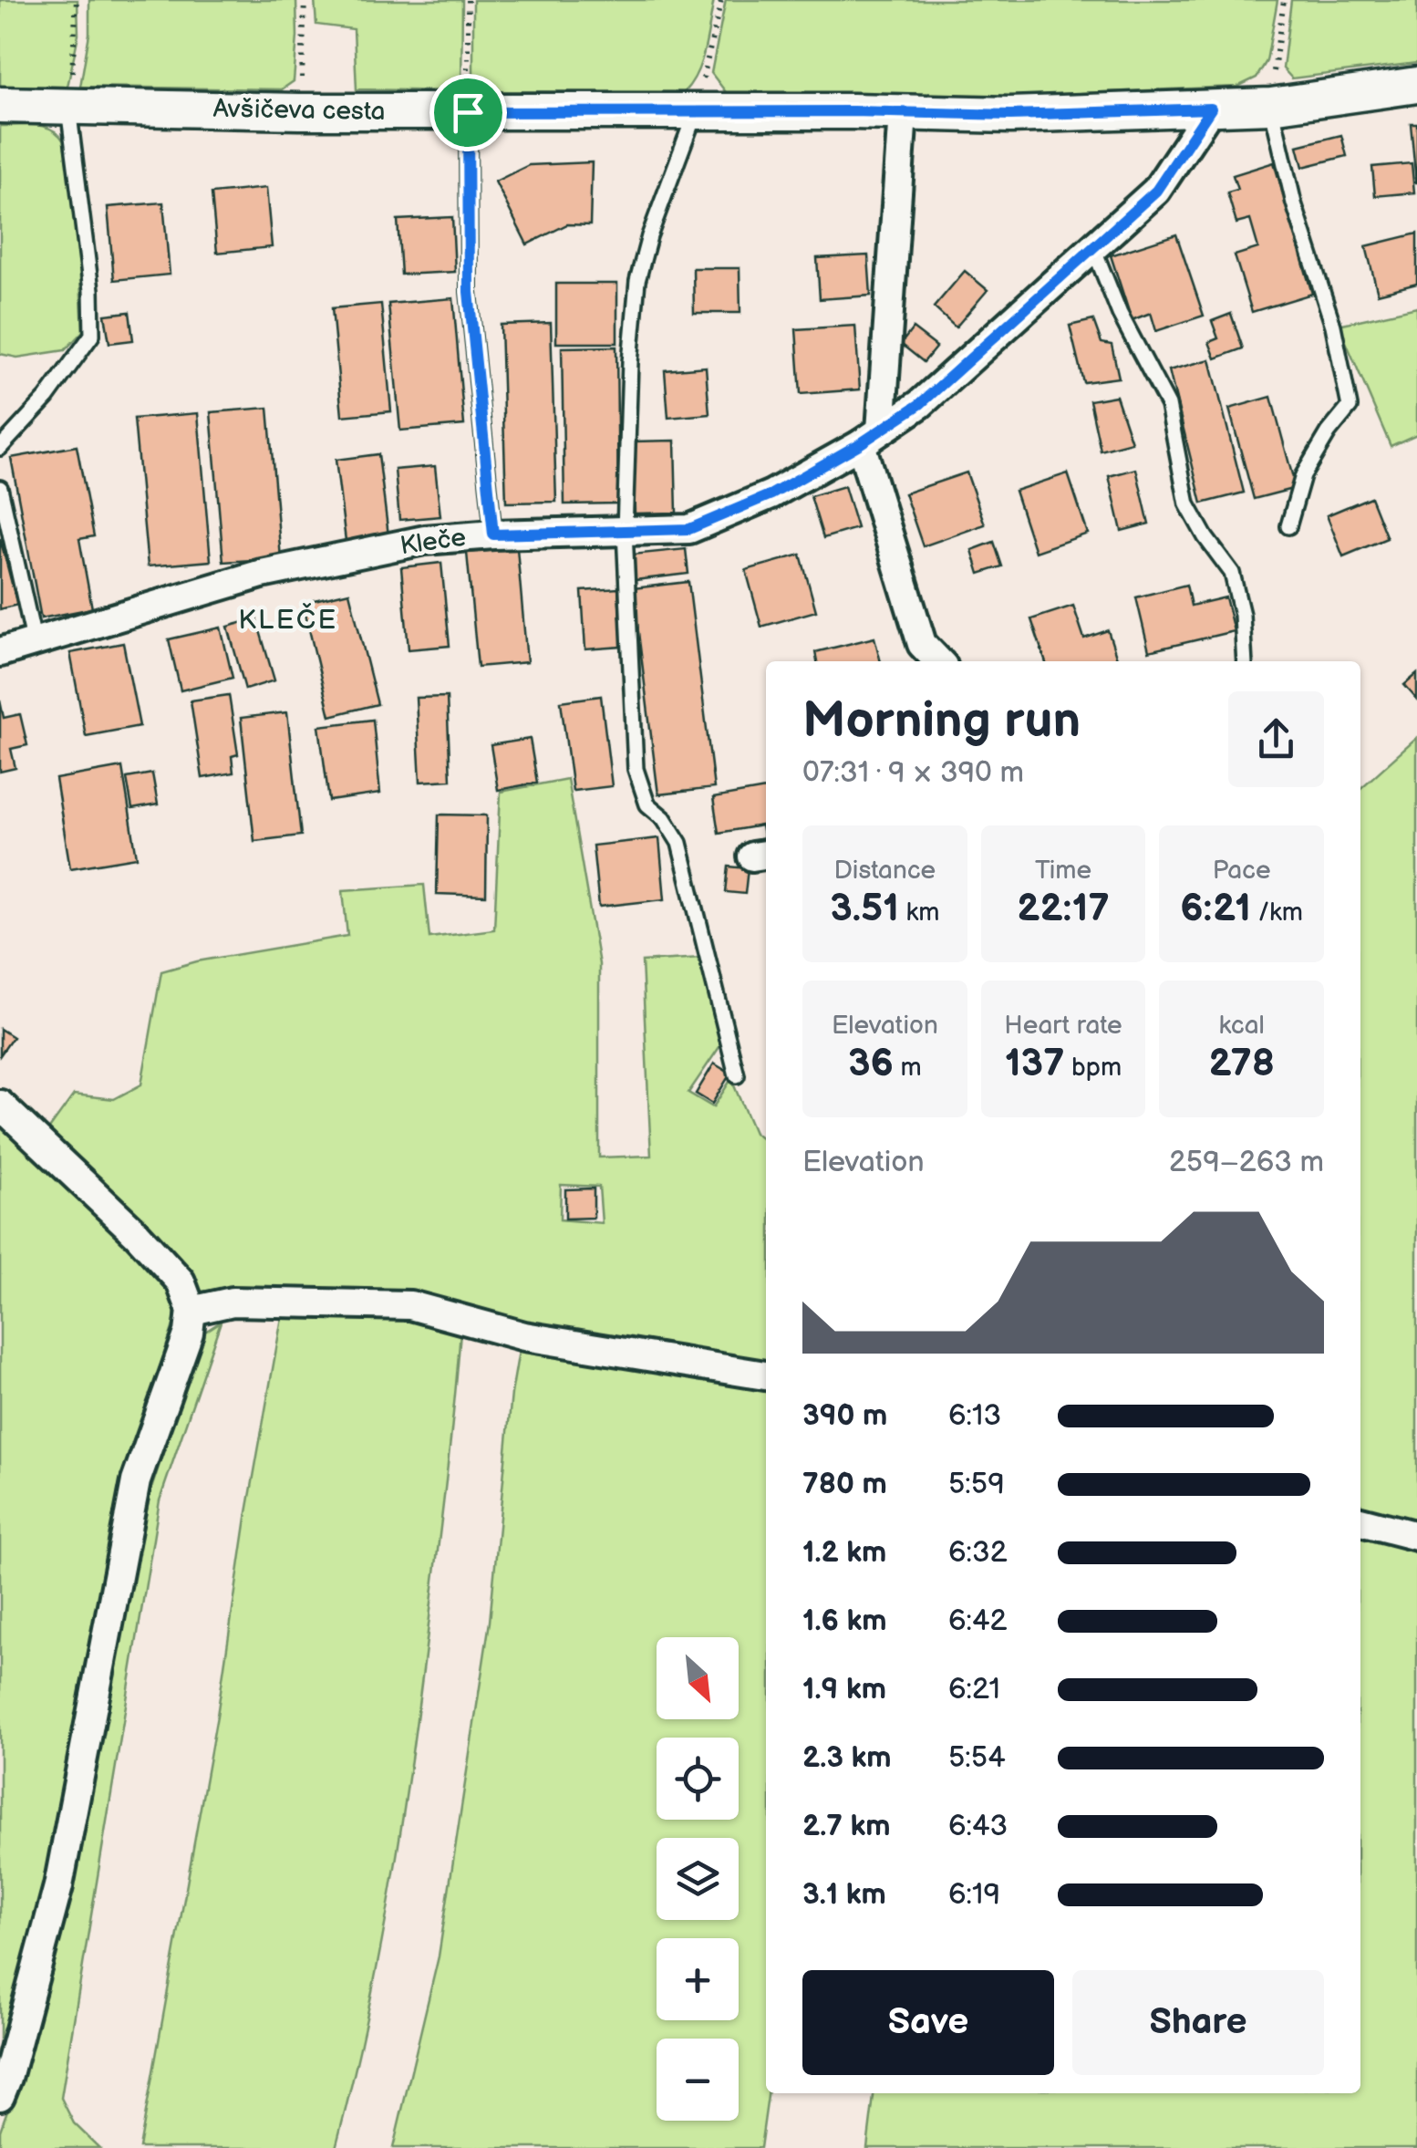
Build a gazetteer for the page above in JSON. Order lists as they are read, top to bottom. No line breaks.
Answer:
{"streets":{"street":["Avšičeva cesta","Kleče"]},"crossings":[["Avšičeva cesta","Kleče"]],"districts":["KLEČE"],"north":"bottom right","page":{"heading":["Morning run","07:31 · 9 × 390 m"],"stats":[["Distance","3.51 km"],["Time","22:17"],["Pace","6:21 /km"],["Elevation","36 m"],["Heart rate","137 bpm"],["kcal","278"]],"chart":["Elevation","259–263 m"],"list":[{"name":"390 m","note":"6:13"},{"name":"780 m","note":"5:59"},{"name":"1.2 km","note":"6:32"},{"name":"1.6 km","note":"6:42"},{"name":"1.9 km","note":"6:21"},{"name":"2.3 km","note":"5:54"},{"name":"2.7 km","note":"6:43"},{"name":"3.1 km","note":"6:19"}],"map_buttons":["+","−"],"buttons":["Save","Share"]}}
